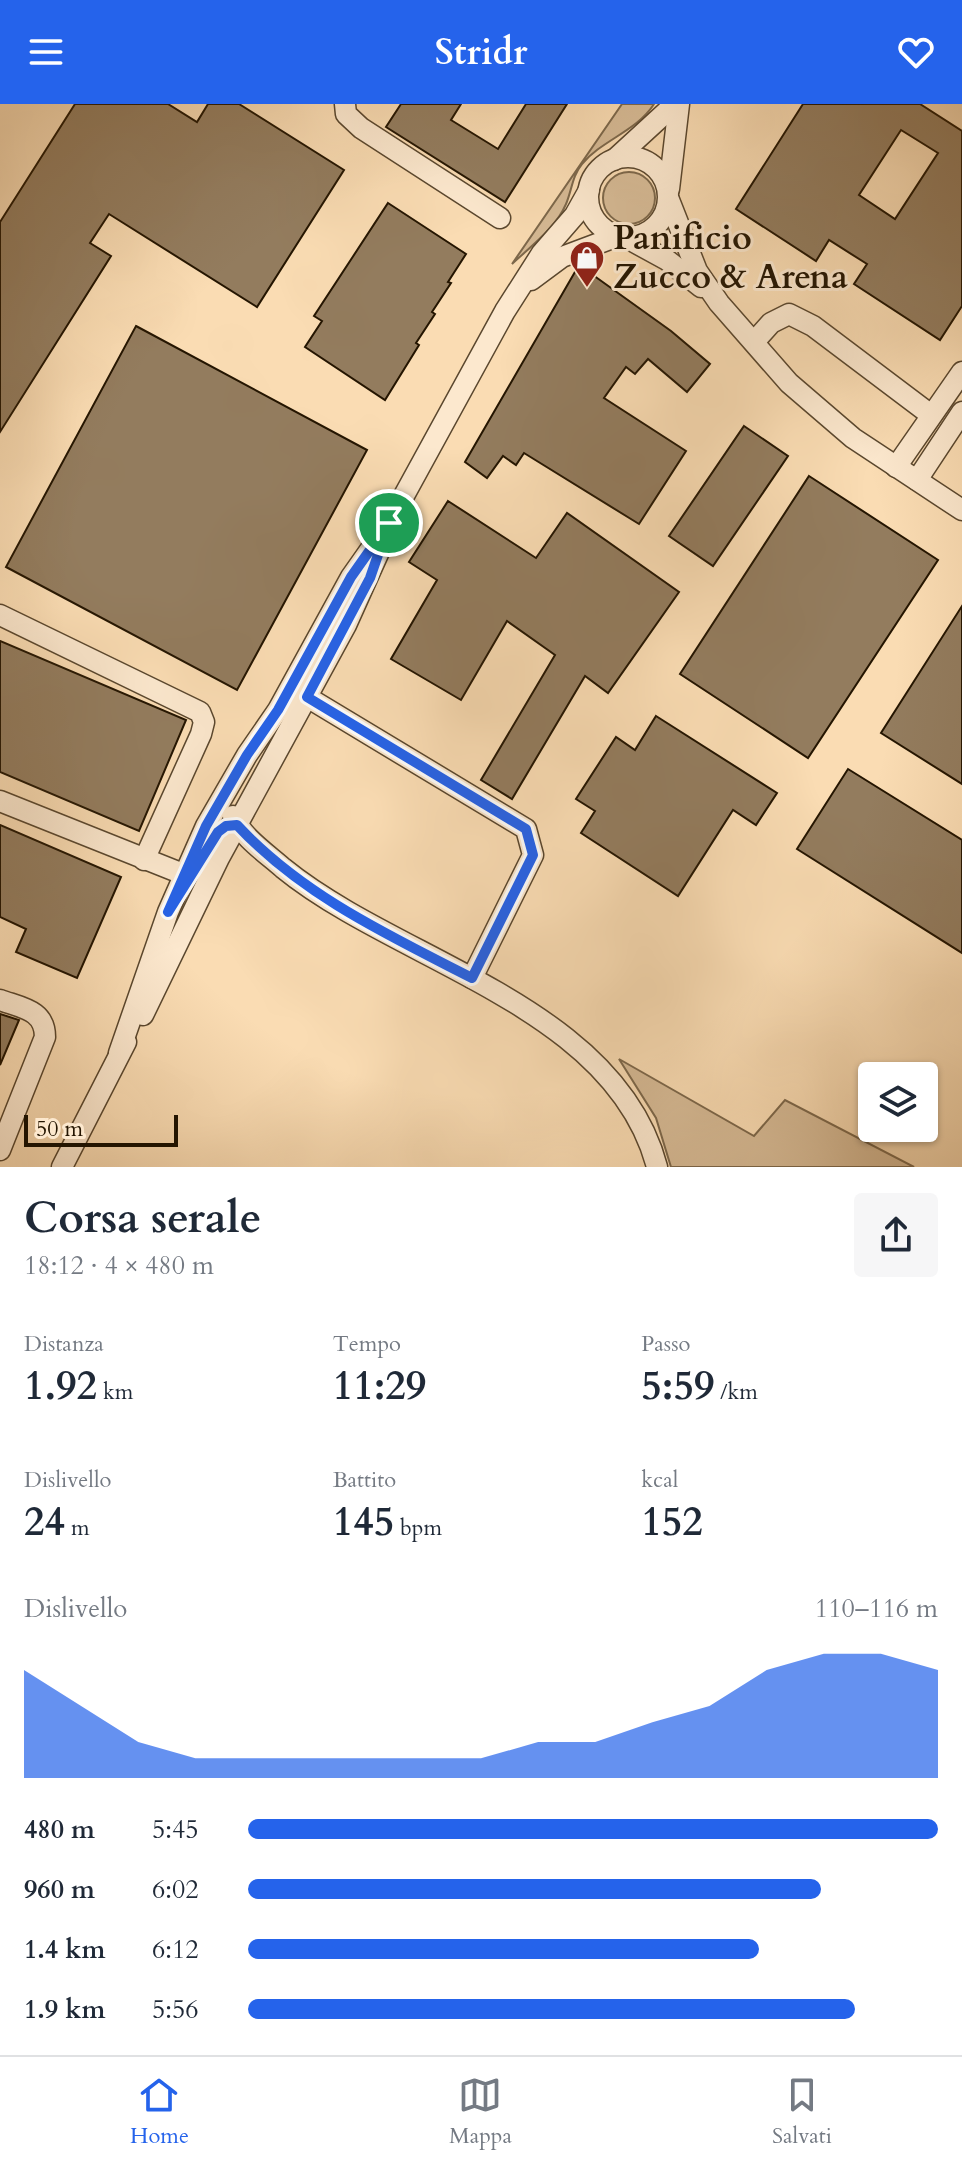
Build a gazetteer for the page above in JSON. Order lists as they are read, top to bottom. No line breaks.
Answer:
{"places":{"shop":["Panificio Zucco & Arena"]},"scale_bar":"50 m","page":{"header":"Stridr","scale":"50 m","heading":["Corsa serale","18:12 · 4 × 480 m"],"stats":[["Distanza","1.92 km"],["Tempo","11:29"],["Passo","5:59 /km"],["Dislivello","24 m"],["Battito","145 bpm"],["kcal","152"]],"chart":["Dislivello","110–116 m"],"list":[{"name":"480 m","note":"5:45"},{"name":"960 m","note":"6:02"},{"name":"1.4 km","note":"6:12"},{"name":"1.9 km","note":"5:56"}],"tabs":["Home","Mappa","Salvati"]}}
